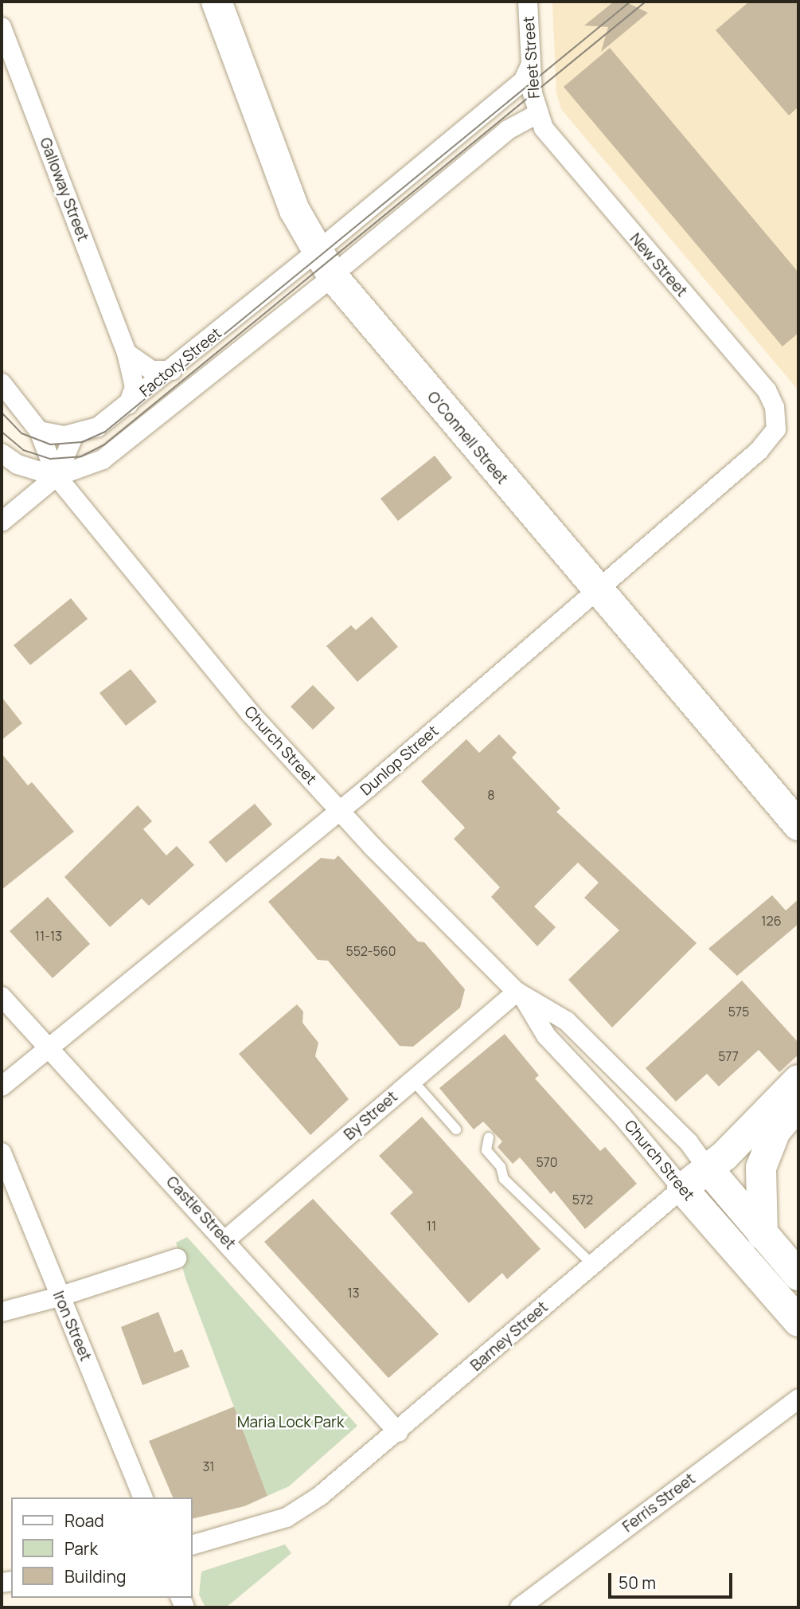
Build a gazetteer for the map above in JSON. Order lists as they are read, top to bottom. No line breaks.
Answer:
{"streets":{"main road":["O'Connell Street","Church Street","Barney Street"],"street":["Fleet Street","Galloway Street","New Street","Factory Street","Dunlop Street","By Street","Castle Street","Iron Street","Ferris Street"]},"crossings":[["Fleet Street","New Street"],["Fleet Street","Factory Street"],["Galloway Street","Factory Street"],["New Street","Factory Street"],["New Street","Dunlop Street"],["Factory Street","O'Connell Street"],["Factory Street","Church Street"],["O'Connell Street","Dunlop Street"],["Church Street","Dunlop Street"],["Church Street","By Street"],["Church Street","Barney Street"],["Dunlop Street","Castle Street"],["By Street","Castle Street"],["Castle Street","Barney Street"]],"parks":["Maria Lock Park"],"house_numbers":["8","126","11-13","552-560","575","577","570","572","11","13","31"],"legend":["Road","Park","Building"],"scale_bar":"50 m"}
